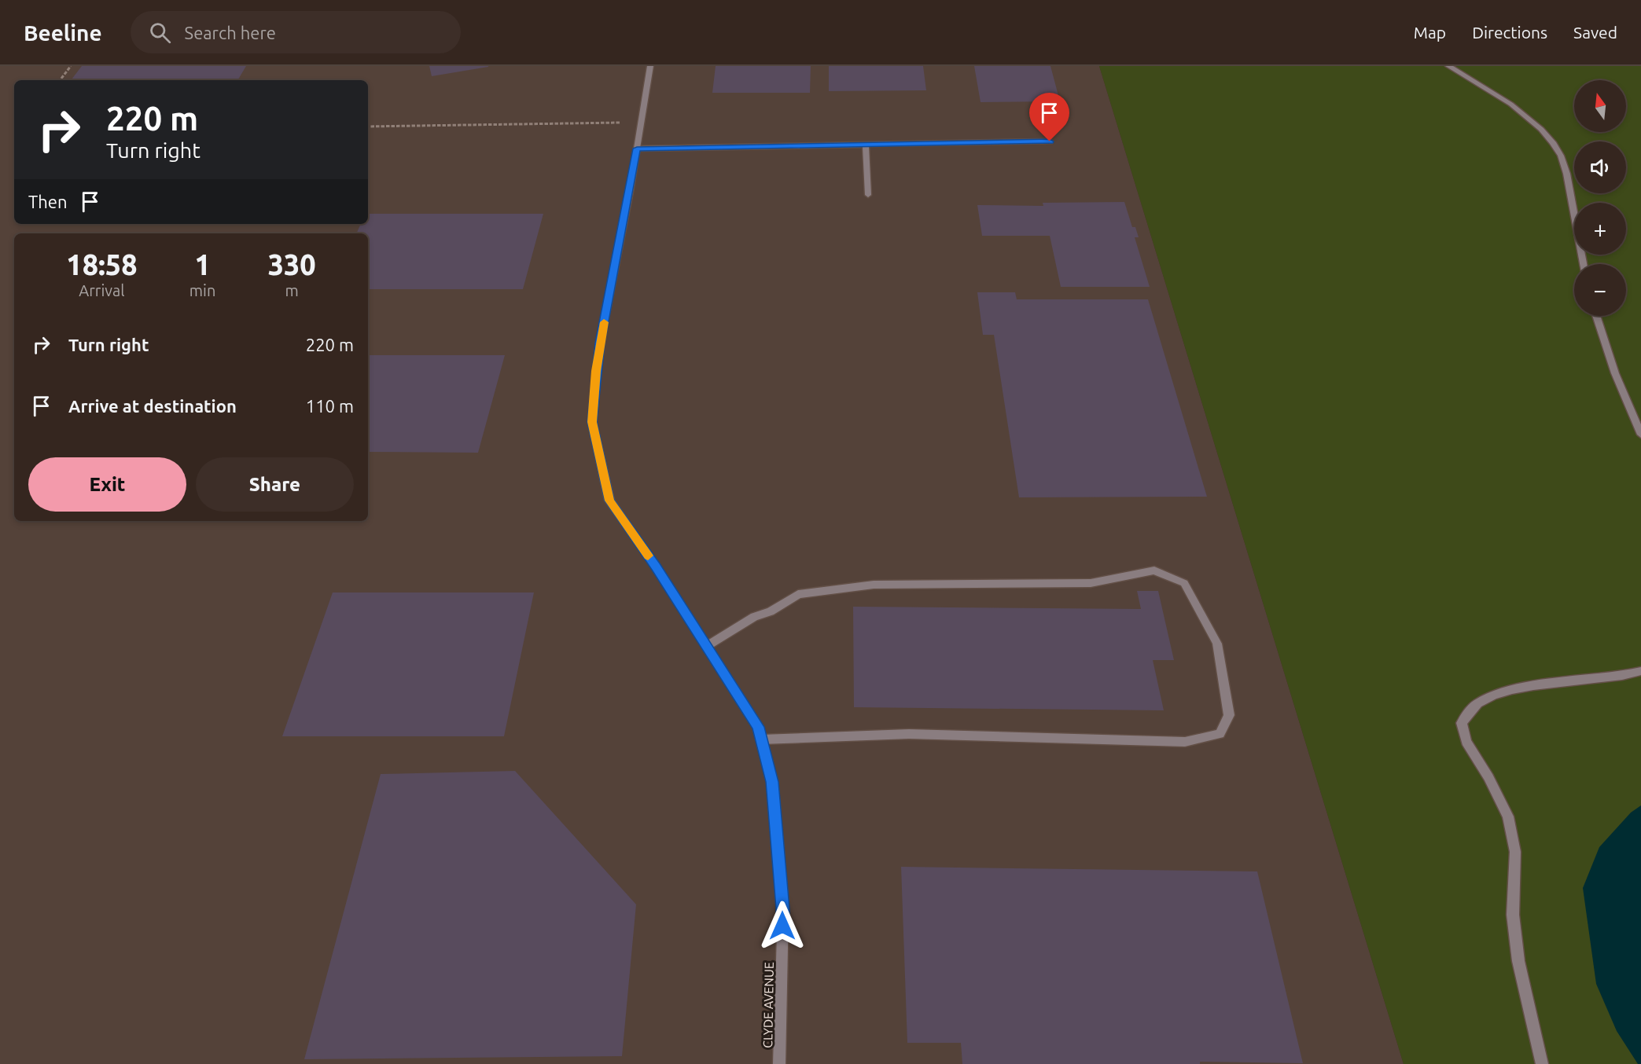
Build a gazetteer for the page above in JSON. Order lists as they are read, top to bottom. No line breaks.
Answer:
{"streets":{"street":["CLYDE AVENUE"]},"north":"top","page":{"header":"Beeline","search":"Search here","nav":["Map","Directions","Saved"],"map_buttons":["+","−"],"turn":["220 m","Turn right"],"then":"Then","eta":["18:58","Arrival","1","min","330","m"],"list":[{"name":"Turn right","value":"220 m"},{"name":"Arrive at destination","value":"110 m"}],"buttons":["Exit","Share"]}}
